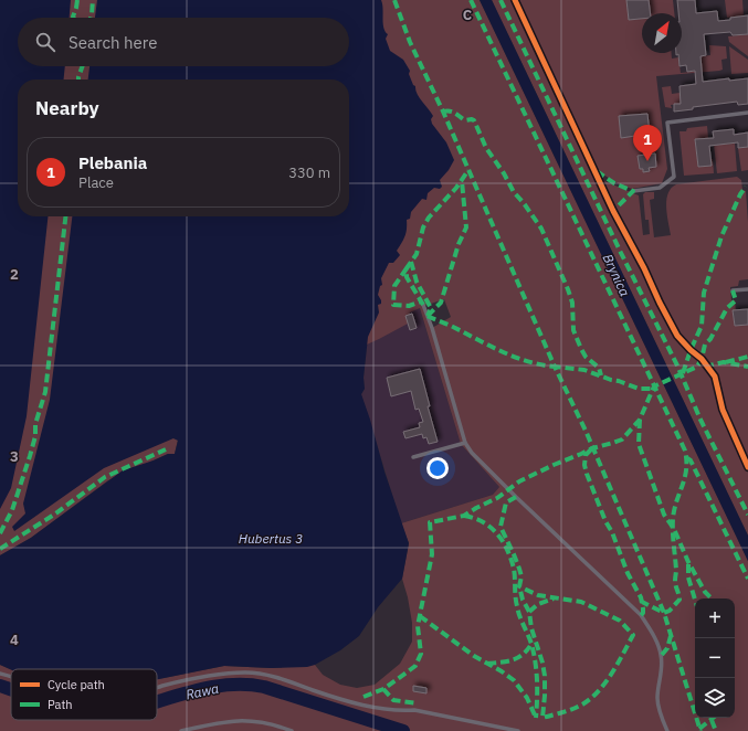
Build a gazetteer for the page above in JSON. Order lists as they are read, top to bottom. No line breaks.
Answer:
{"water":["Brynica","Hubertus 3","Rawa"],"legend":["Cycle path","Path"],"north":"top right","page":{"search":"Search here","heading":"Nearby","pins":"1","list":[{"mark":"1","name":"Plebania","note":"Place","value":"330 m"}],"map_buttons":["+","−"]},"grid":{"columns":["C"],"rows":["2","3","4"]}}
